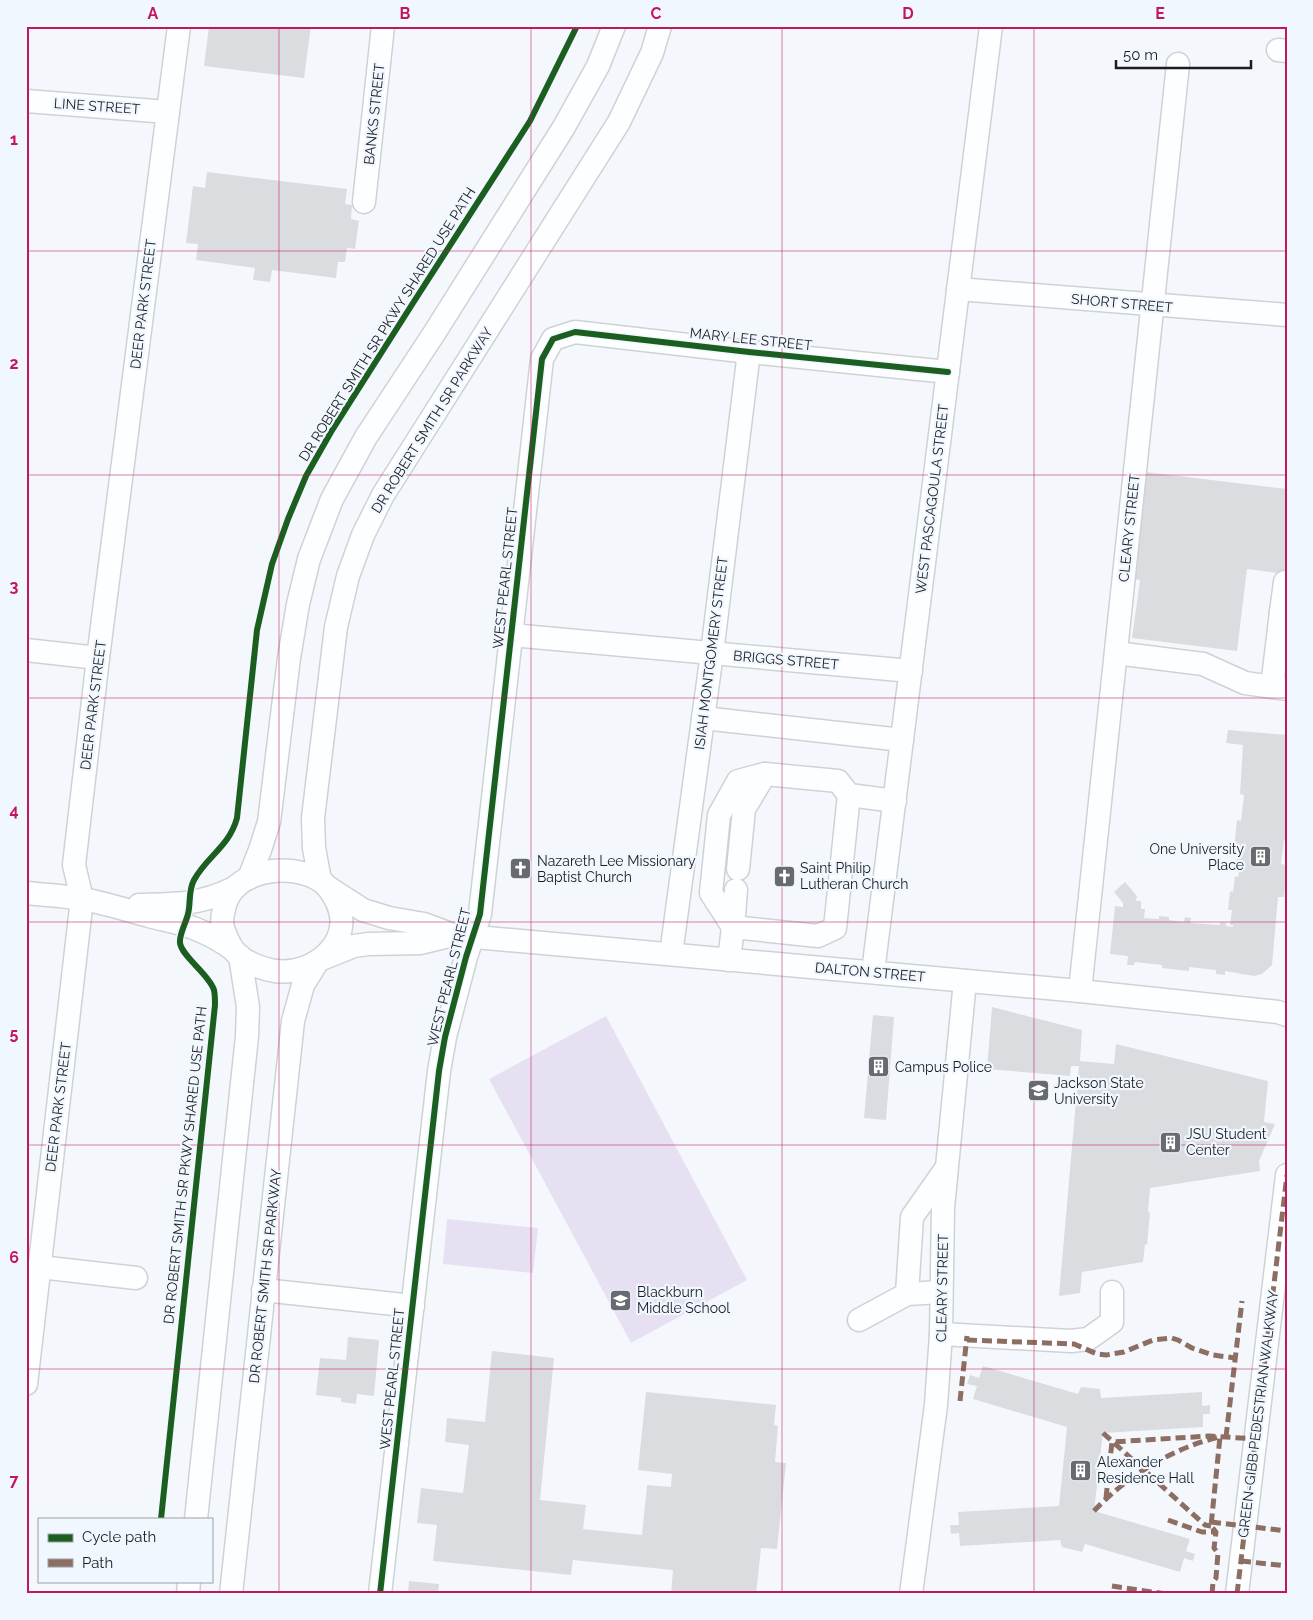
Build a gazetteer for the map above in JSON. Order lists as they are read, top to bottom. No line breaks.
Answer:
{"streets":{"street":["LINE STREET","BANKS STREET","SHORT STREET","DEER PARK STREET","MARY LEE STREET","DR ROBERT SMITH SR PARKWAY","WEST PASCAGOULA STREET","CLEARY STREET","WEST PEARL STREET","ISIAH MONTGOMERY STREET","BRIGGS STREET","DALTON STREET","GREEN-GIBB PEDESTRIAN WALKWAY"],"cycle path":["DR ROBERT SMITH SR PKWY SHARED USE PATH"]},"crossings":[["LINE STREET","DEER PARK STREET"],["SHORT STREET","WEST PASCAGOULA STREET"],["SHORT STREET","CLEARY STREET"],["MARY LEE STREET","WEST PASCAGOULA STREET"],["MARY LEE STREET","WEST PEARL STREET"],["MARY LEE STREET","ISIAH MONTGOMERY STREET"],["DR ROBERT SMITH SR PARKWAY","DALTON STREET"],["WEST PASCAGOULA STREET","BRIGGS STREET"],["WEST PASCAGOULA STREET","DALTON STREET"],["CLEARY STREET","DALTON STREET"],["WEST PEARL STREET","BRIGGS STREET"],["WEST PEARL STREET","DALTON STREET"],["ISIAH MONTGOMERY STREET","BRIGGS STREET"],["ISIAH MONTGOMERY STREET","DALTON STREET"]],"places":{"building":["One University Place","Campus Police","JSU Student Center","Alexander Residence Hall"],"church":["Nazareth Lee Missionary Baptist Church","Saint Philip Lutheran Church"],"school or university":["Jackson State University","Blackburn Middle School"]},"legend":["Cycle path","Path"],"scale_bar":"50 m","grid":{"columns":["A","B","C","D","E"],"rows":["1","2","3","4","5","6","7"]}}
